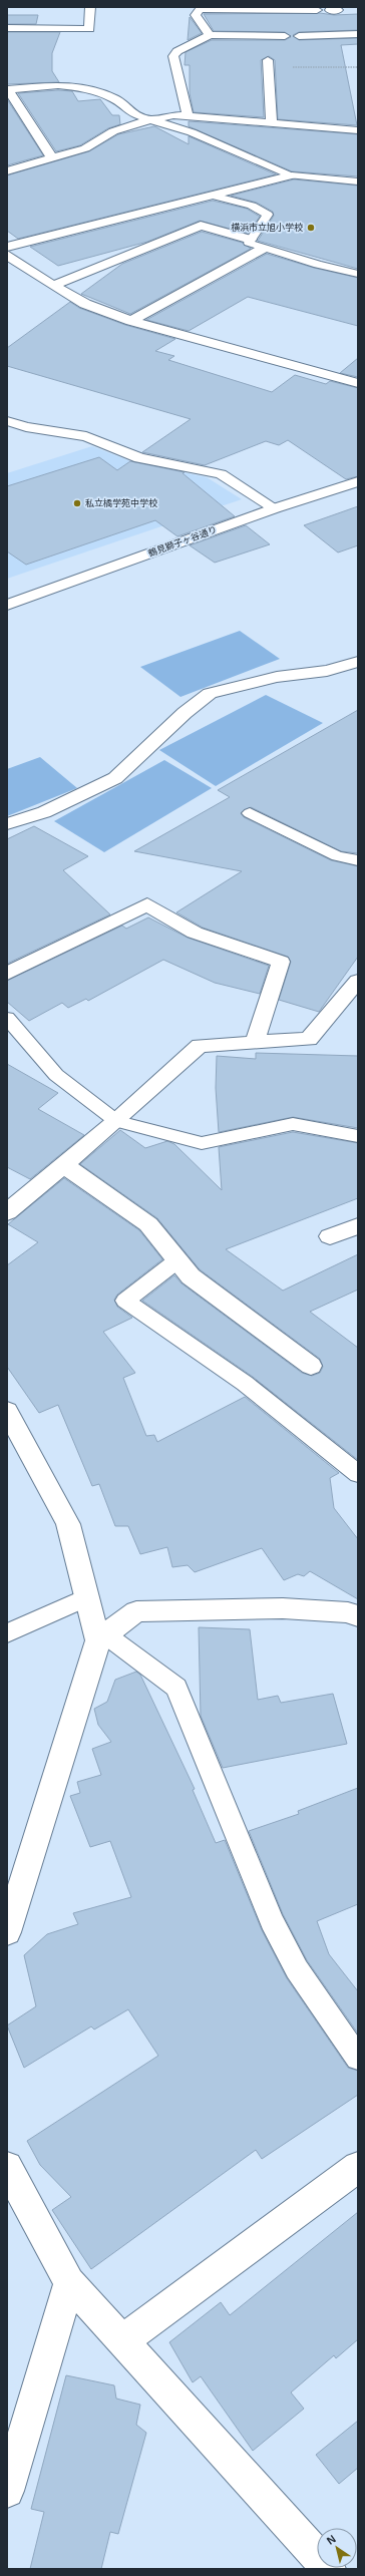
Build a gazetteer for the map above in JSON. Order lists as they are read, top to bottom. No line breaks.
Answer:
{"streets":{"street":["鶴見獅子ヶ谷通り"]},"places":["横浜市立旭小学校","私立橘学苑中学校"],"north":"top left"}
